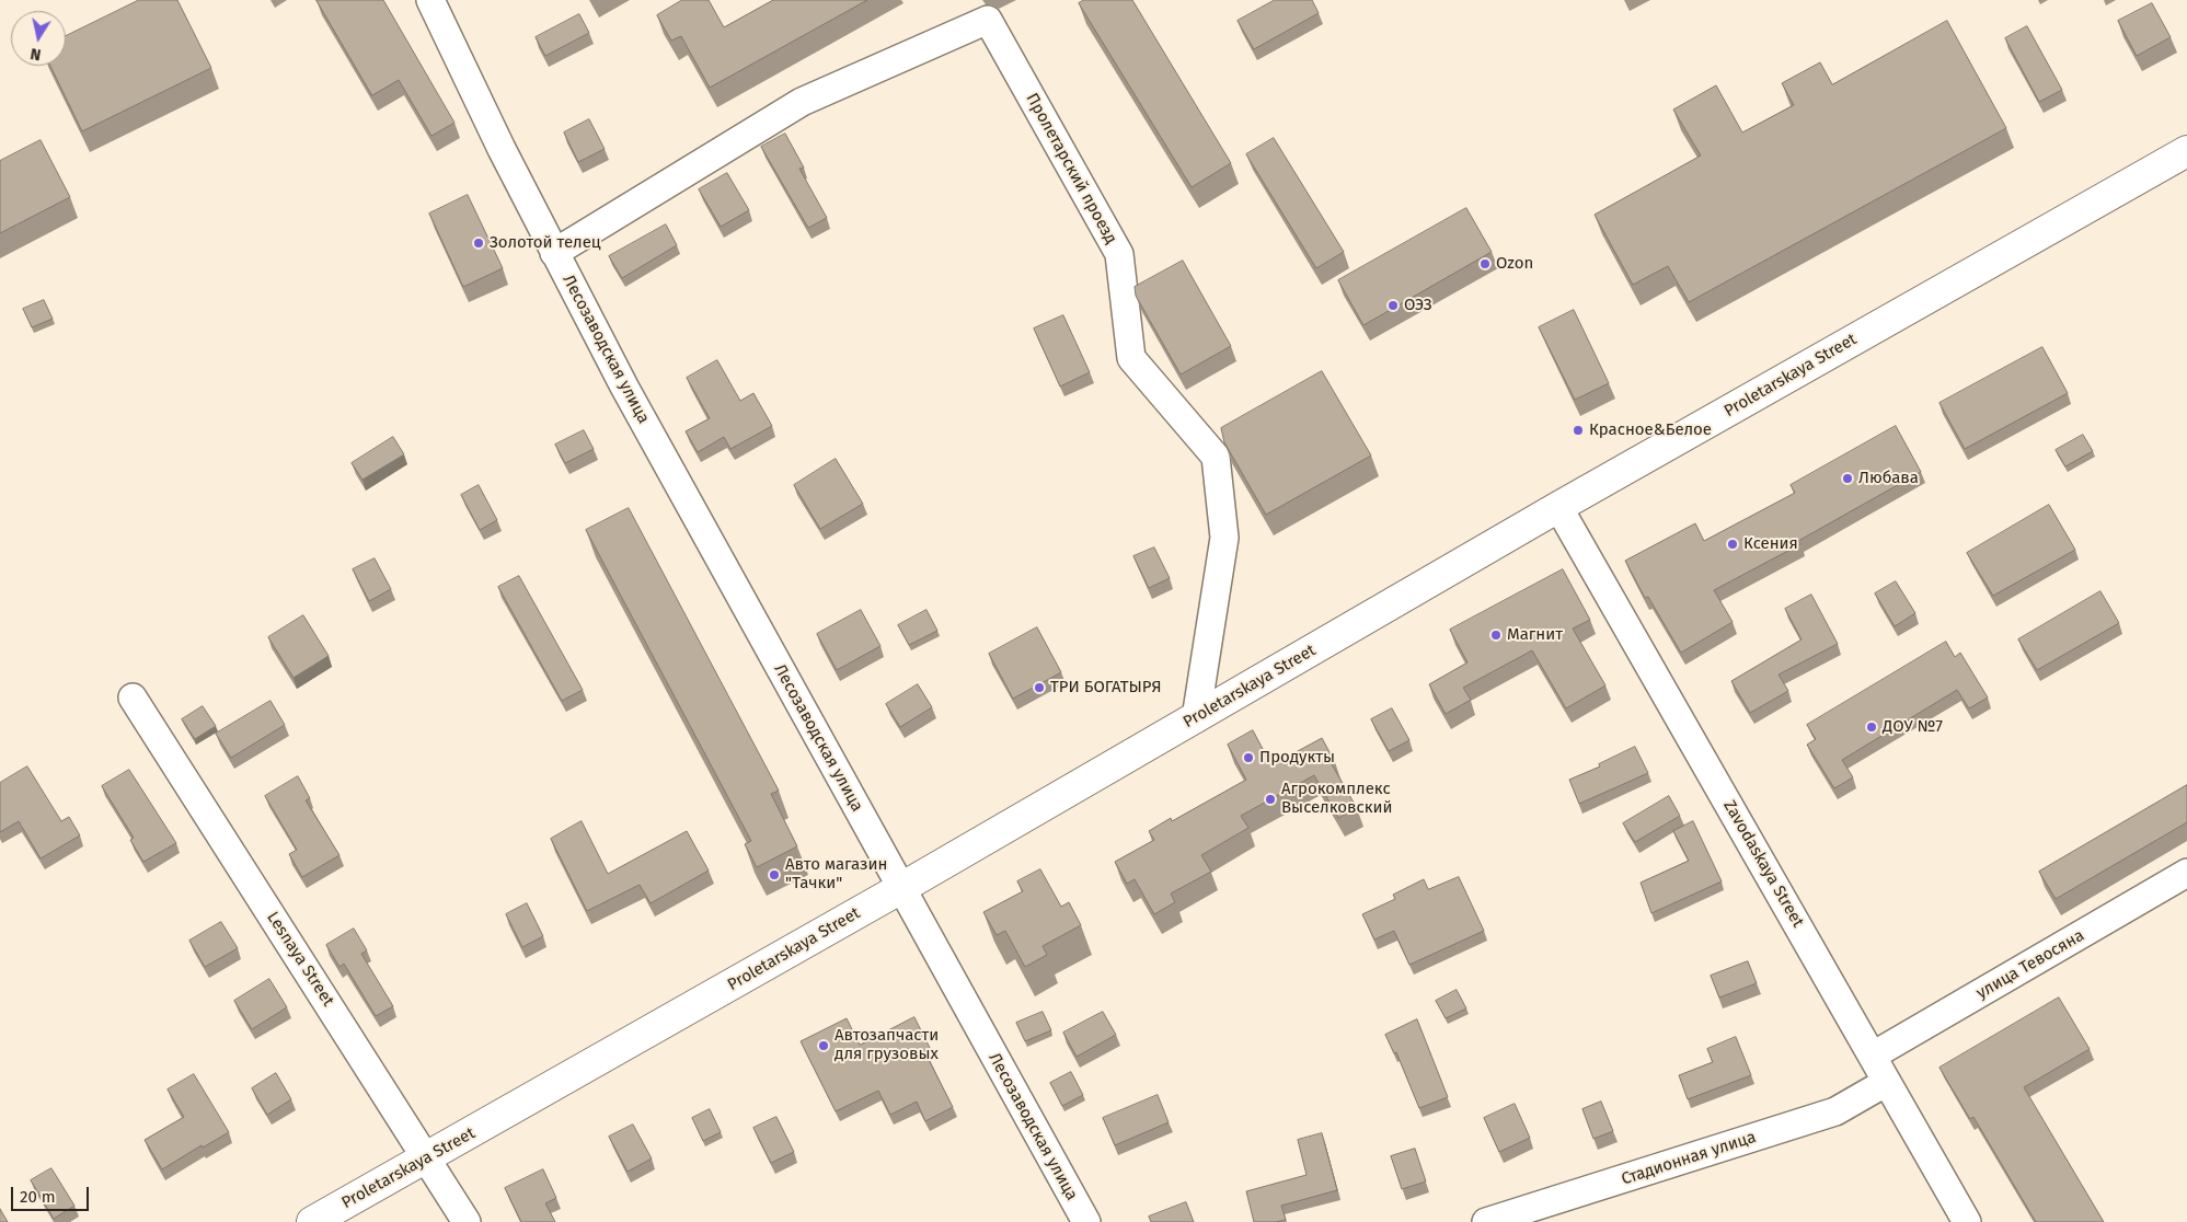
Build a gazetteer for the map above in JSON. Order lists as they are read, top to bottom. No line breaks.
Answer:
{"streets":{"street":["Пролетарский проезд","Лесозаводская улица","Proletarskaya Street","Zavodaskaya Street","Lesnaya Street","улица Тевосяна","Стадионная улица"]},"crossings":[["Пролетарский проезд","Лесозаводская улица"],["Пролетарский проезд","Proletarskaya Street"],["Лесозаводская улица","Proletarskaya Street"],["Proletarskaya Street","Zavodaskaya Street"],["Proletarskaya Street","Lesnaya Street"],["Zavodaskaya Street","улица Тевосяна"],["Zavodaskaya Street","Стадионная улица"]],"places":["Золотой телец","Ozon","ОЭЗ","Красное&Белое","Любава","Ксения","Магнит","ТРИ БОГАТЫРЯ","ДОУ №7","Продукты","Агрокомплекс Выселковский","Авто магазин \"Тачки\"","Автозапчасти для грузовых"],"scale_bar":"20 m","north":"bottom"}
